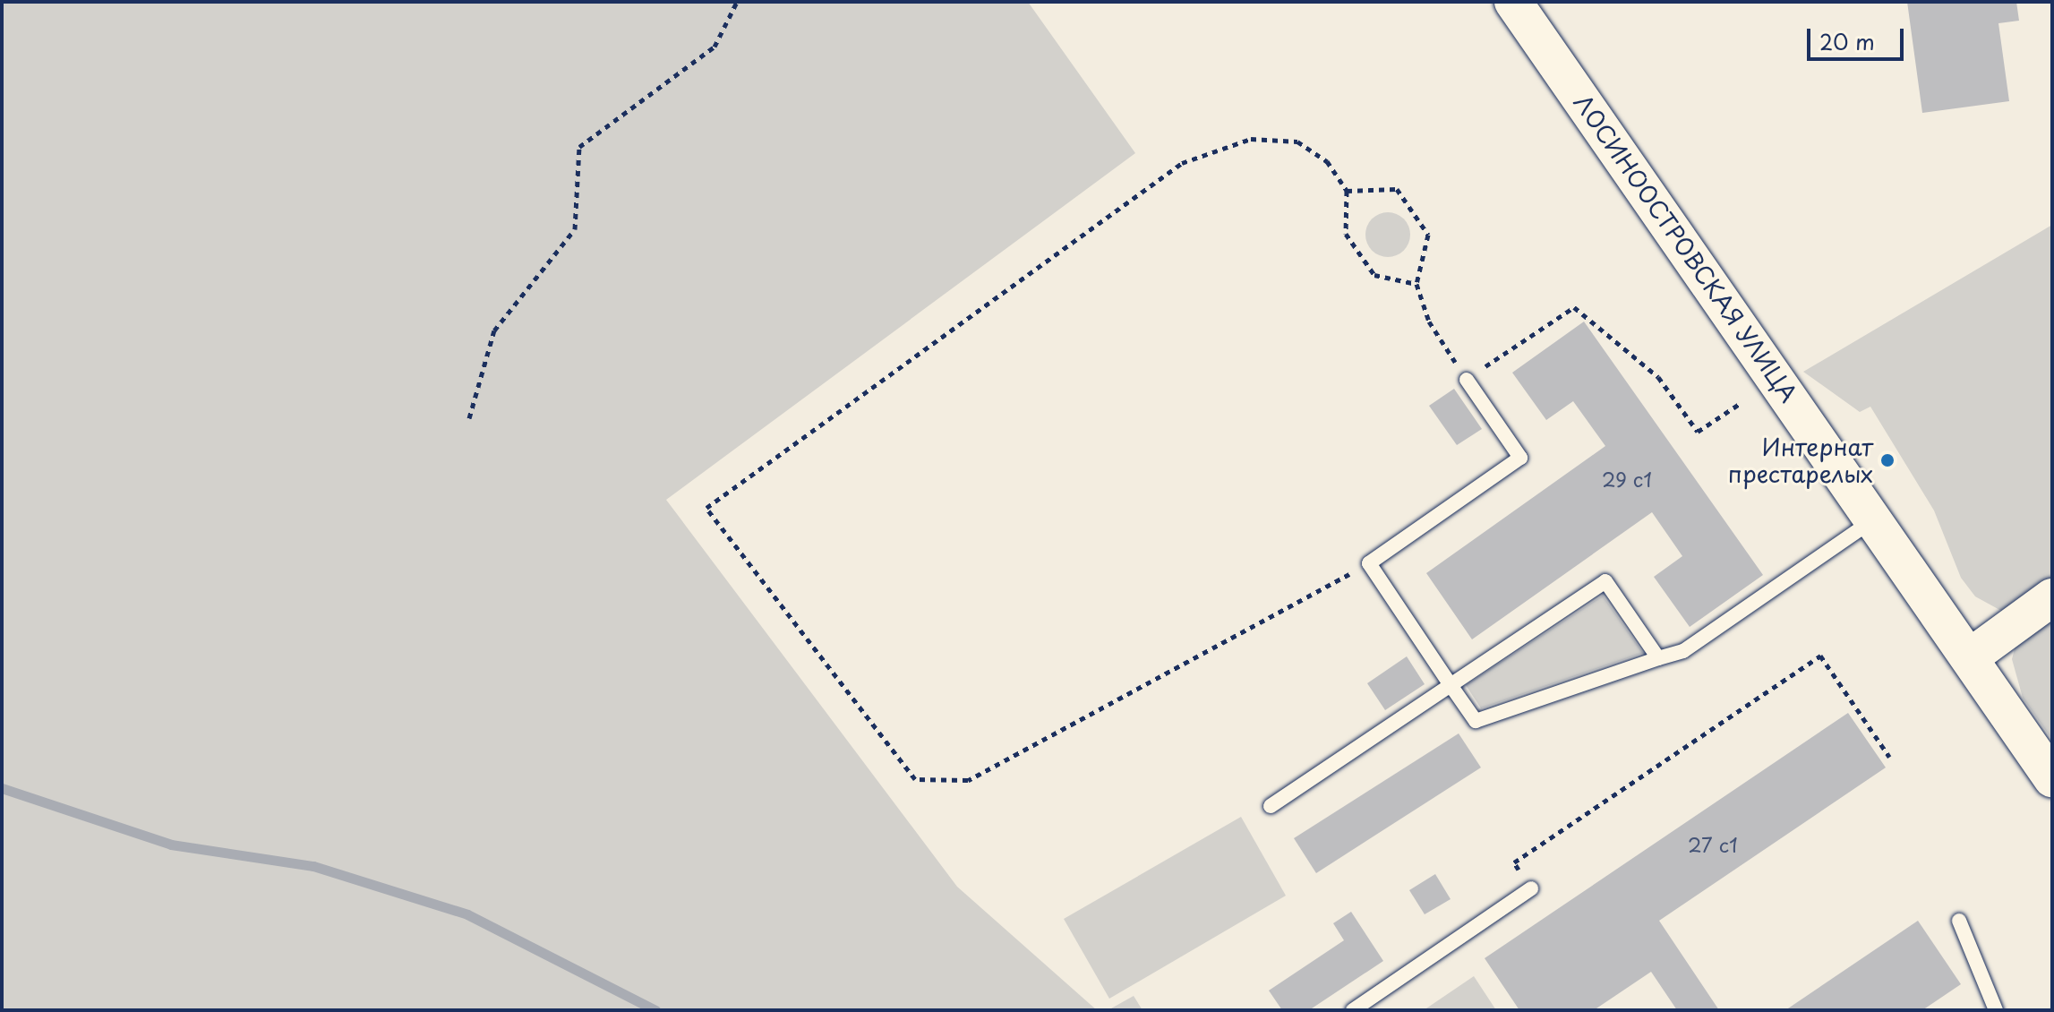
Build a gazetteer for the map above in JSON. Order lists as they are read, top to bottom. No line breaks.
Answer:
{"streets":{"street":["ЛОСИНООСТРОВСКАЯ УЛИЦА"]},"places":["Интернат престарелых"],"house_numbers":["29 с1","27 с1"],"scale_bar":"20 m"}
